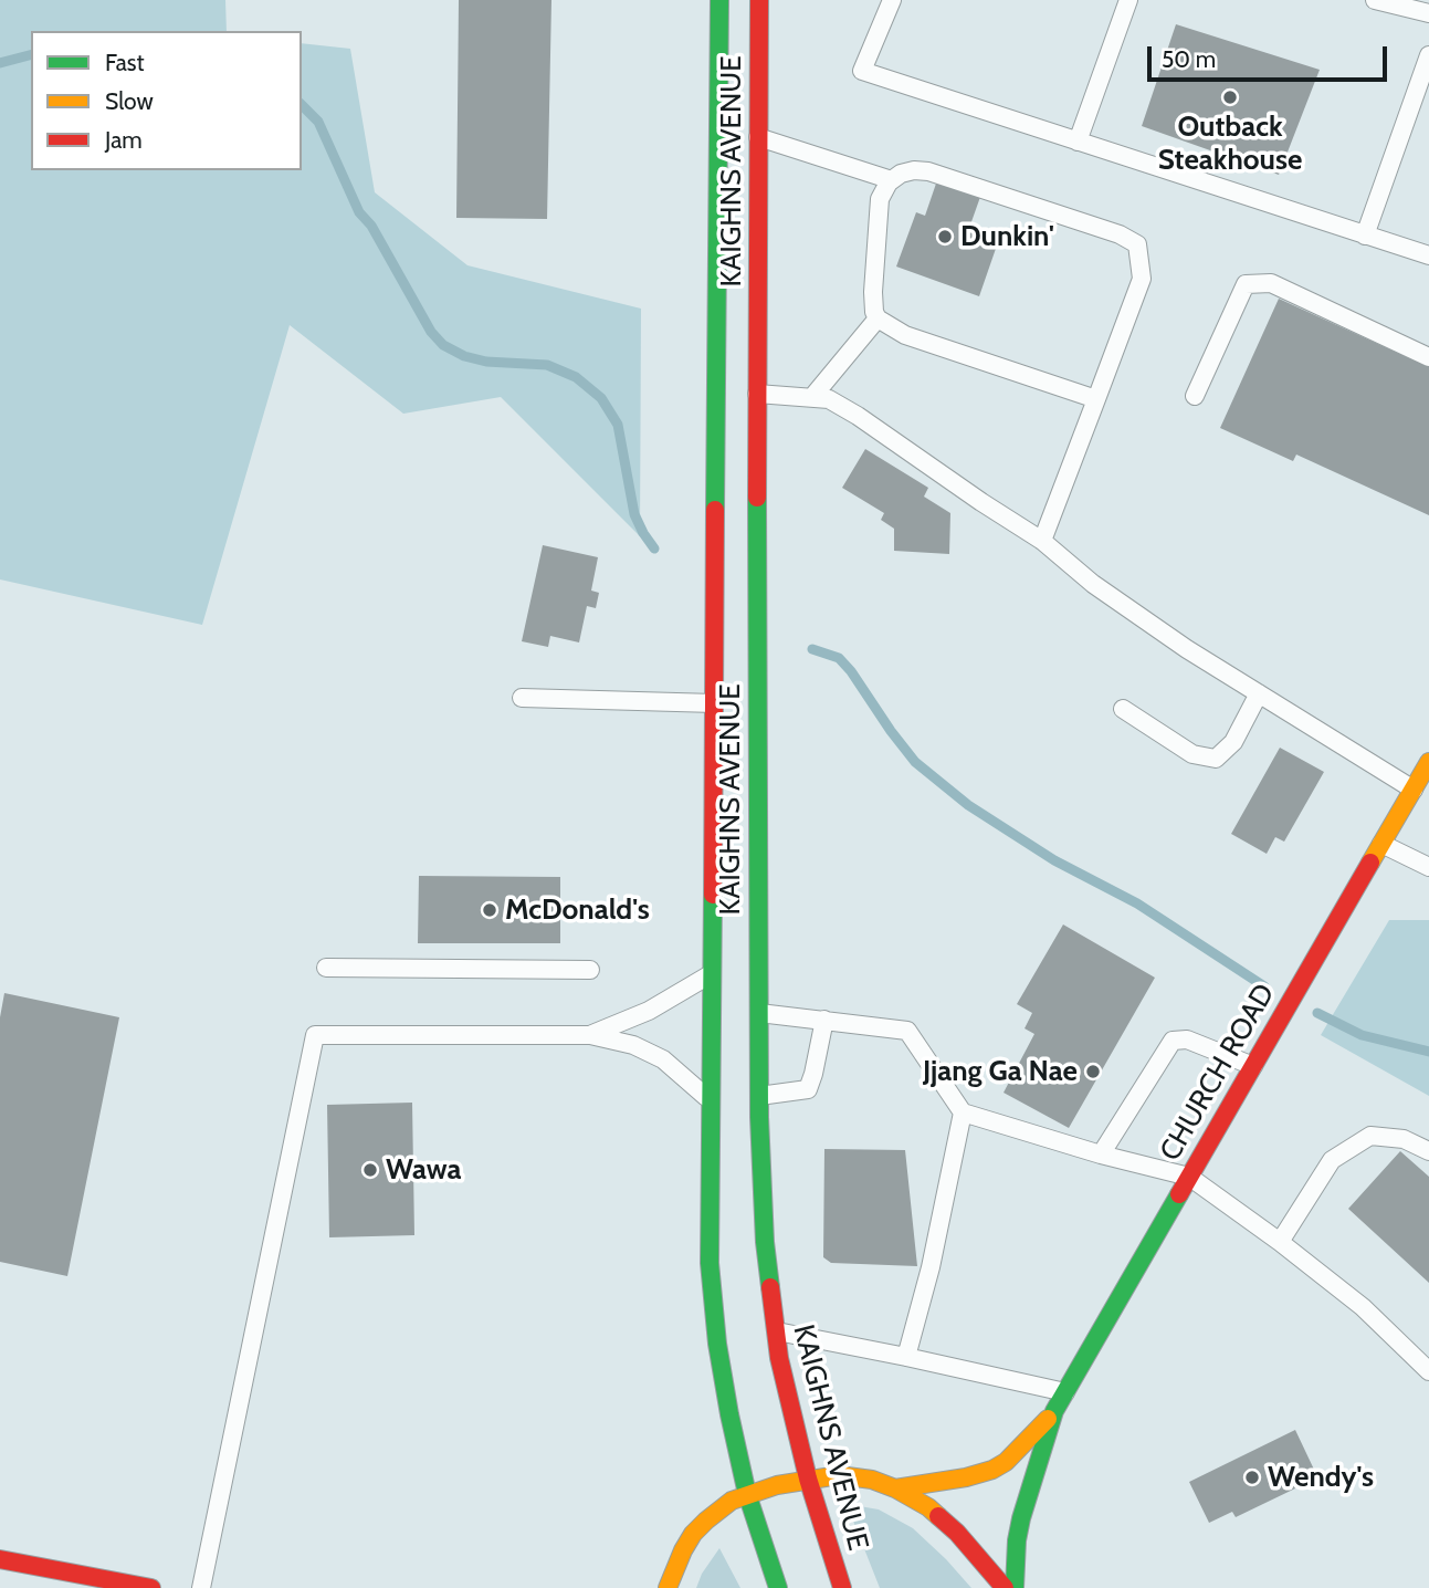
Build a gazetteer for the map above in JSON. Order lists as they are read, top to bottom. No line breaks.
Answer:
{"streets":{"main road":["KAIGHNS AVENUE","CHURCH ROAD"]},"crossings":[["KAIGHNS AVENUE","CHURCH ROAD"]],"places":["Outback Steakhouse","Dunkin'","McDonald's","Jjang Ga Nae","Wawa","Wendy's"],"legend":["Fast","Slow","Jam"],"scale_bar":"50 m"}
